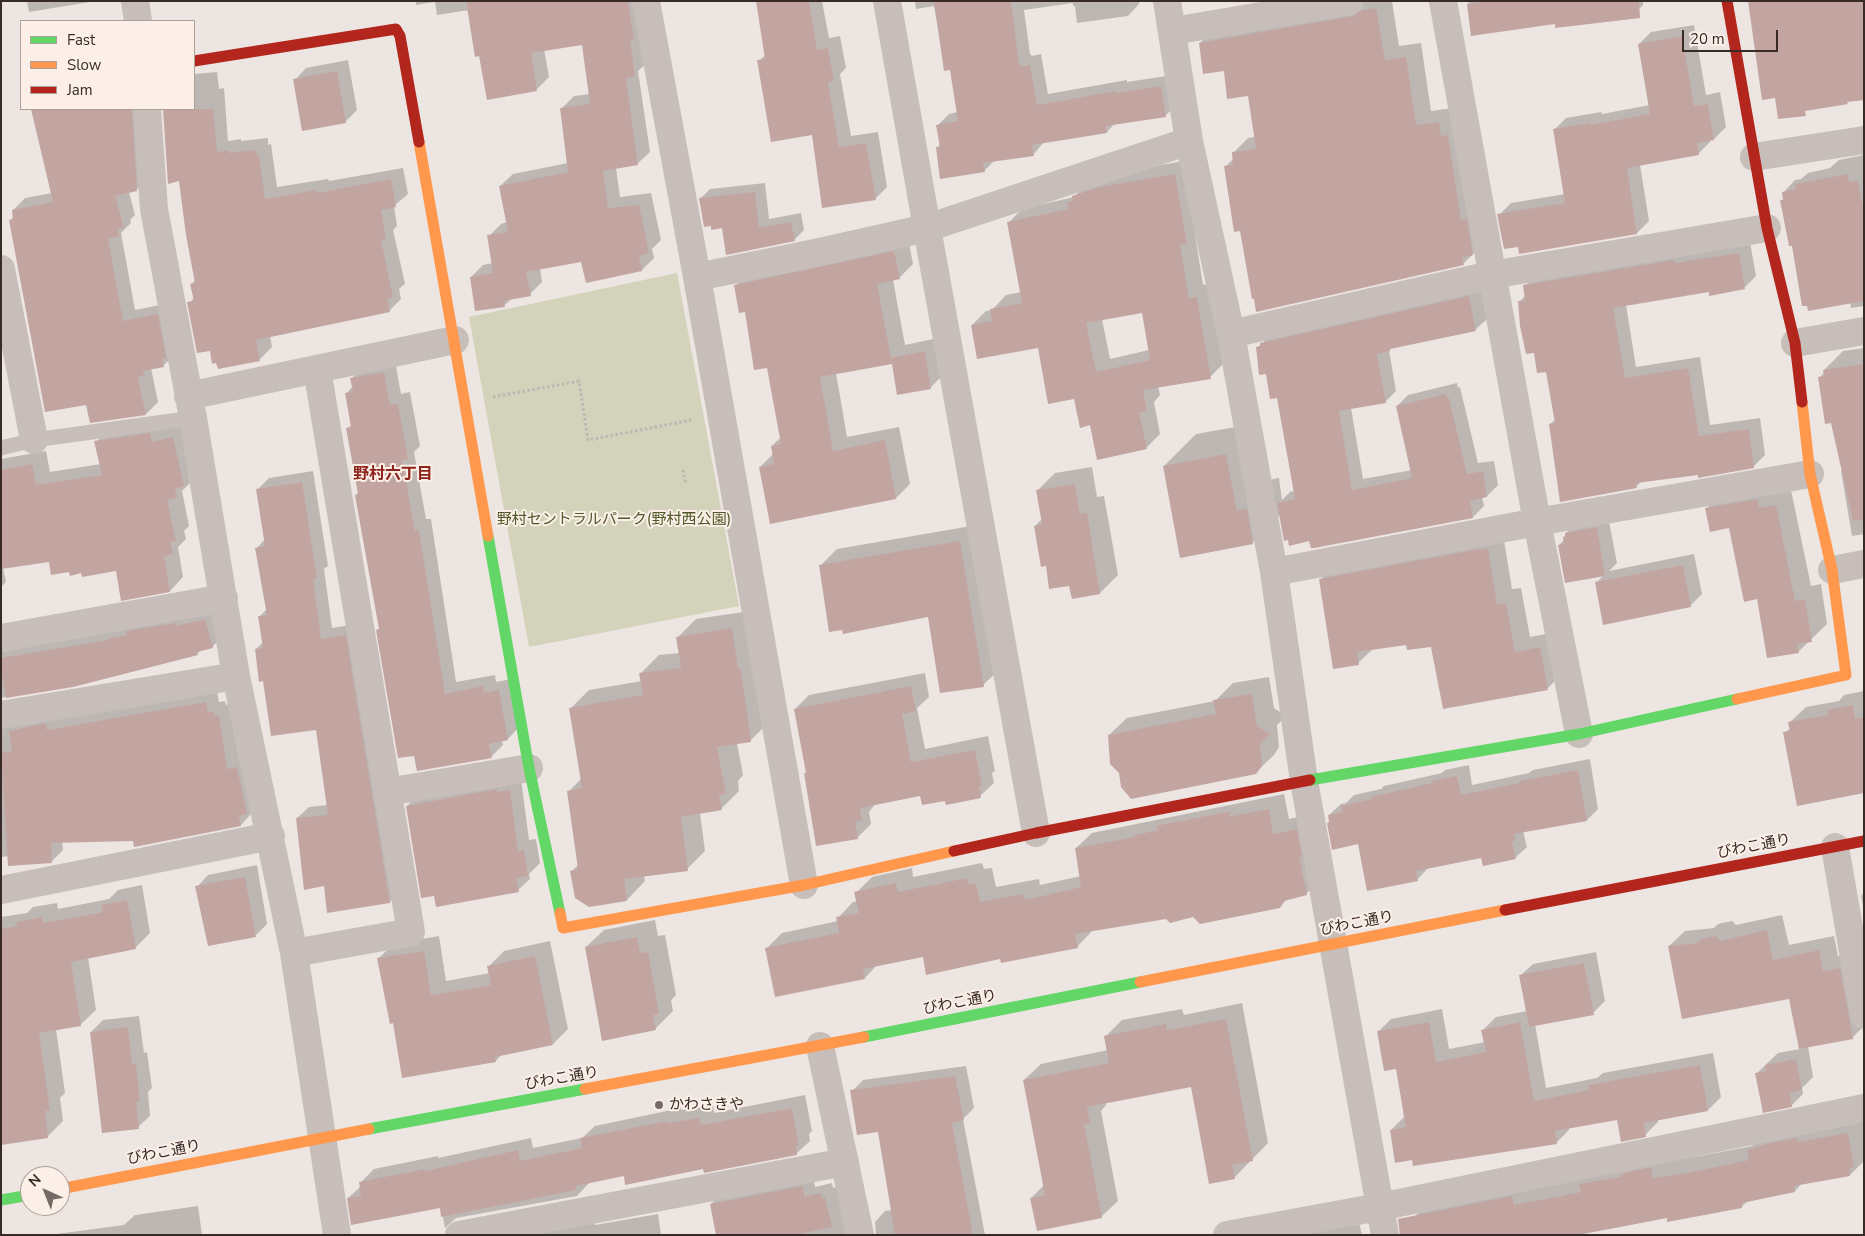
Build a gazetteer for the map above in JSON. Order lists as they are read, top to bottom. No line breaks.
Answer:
{"streets":{"street":["びわこ通り"]},"districts":["野村六丁目"],"parks":["野村セントラルパーク(野村西公園)"],"places":["かわさきや"],"legend":["Fast","Slow","Jam"],"scale_bar":"20 m","north":"top left"}
